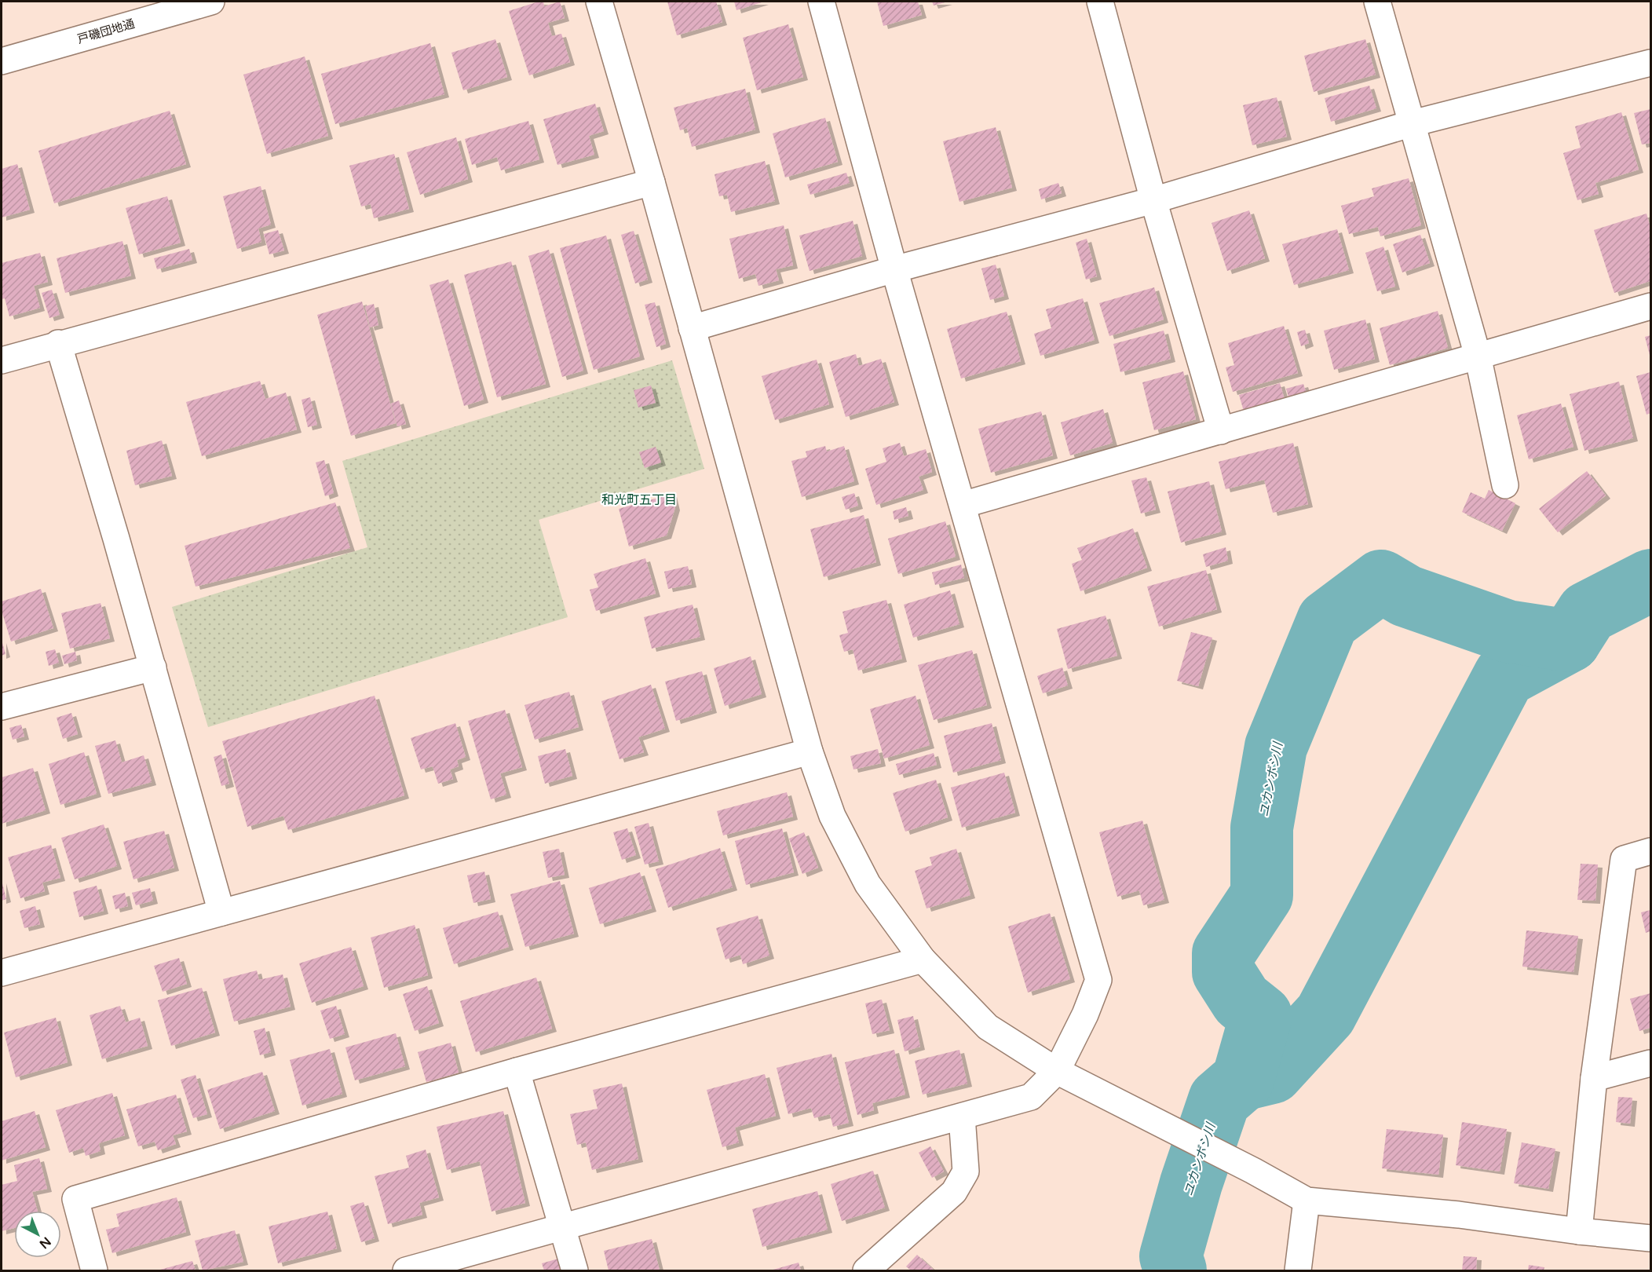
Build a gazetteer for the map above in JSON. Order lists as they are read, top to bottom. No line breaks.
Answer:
{"streets":{"street":["戸磯団地通"]},"districts":["和光町五丁目"],"water":["ユカンボシ川"],"north":"bottom right"}
